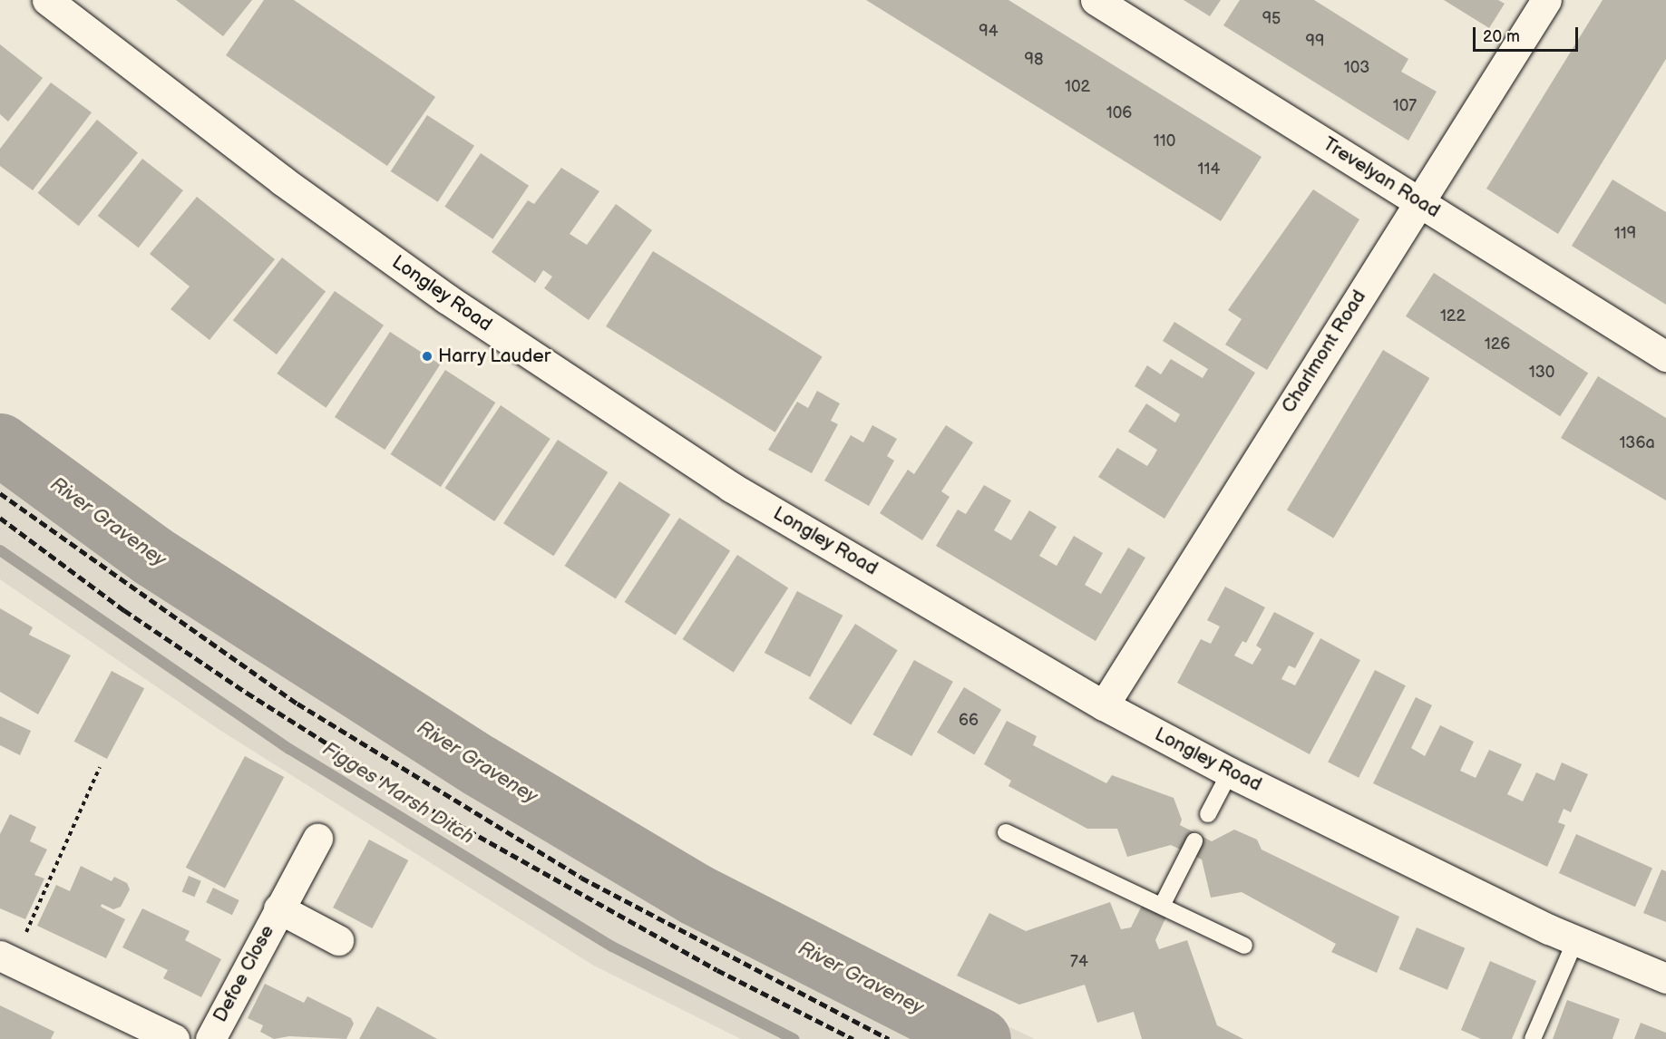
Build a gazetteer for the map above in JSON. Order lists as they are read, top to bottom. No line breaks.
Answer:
{"streets":{"street":["Trevelyan Road","Longley Road","Charlmont Road","Defoe Close"]},"crossings":[["Trevelyan Road","Charlmont Road"],["Longley Road","Charlmont Road"]],"water":["River Graveney","Figges Marsh Ditch"],"places":["Harry Lauder"],"house_numbers":["95","94","99","98","103","102","107","106","110","114","119","122","126","130","136a","66","74"],"scale_bar":"20 m"}
